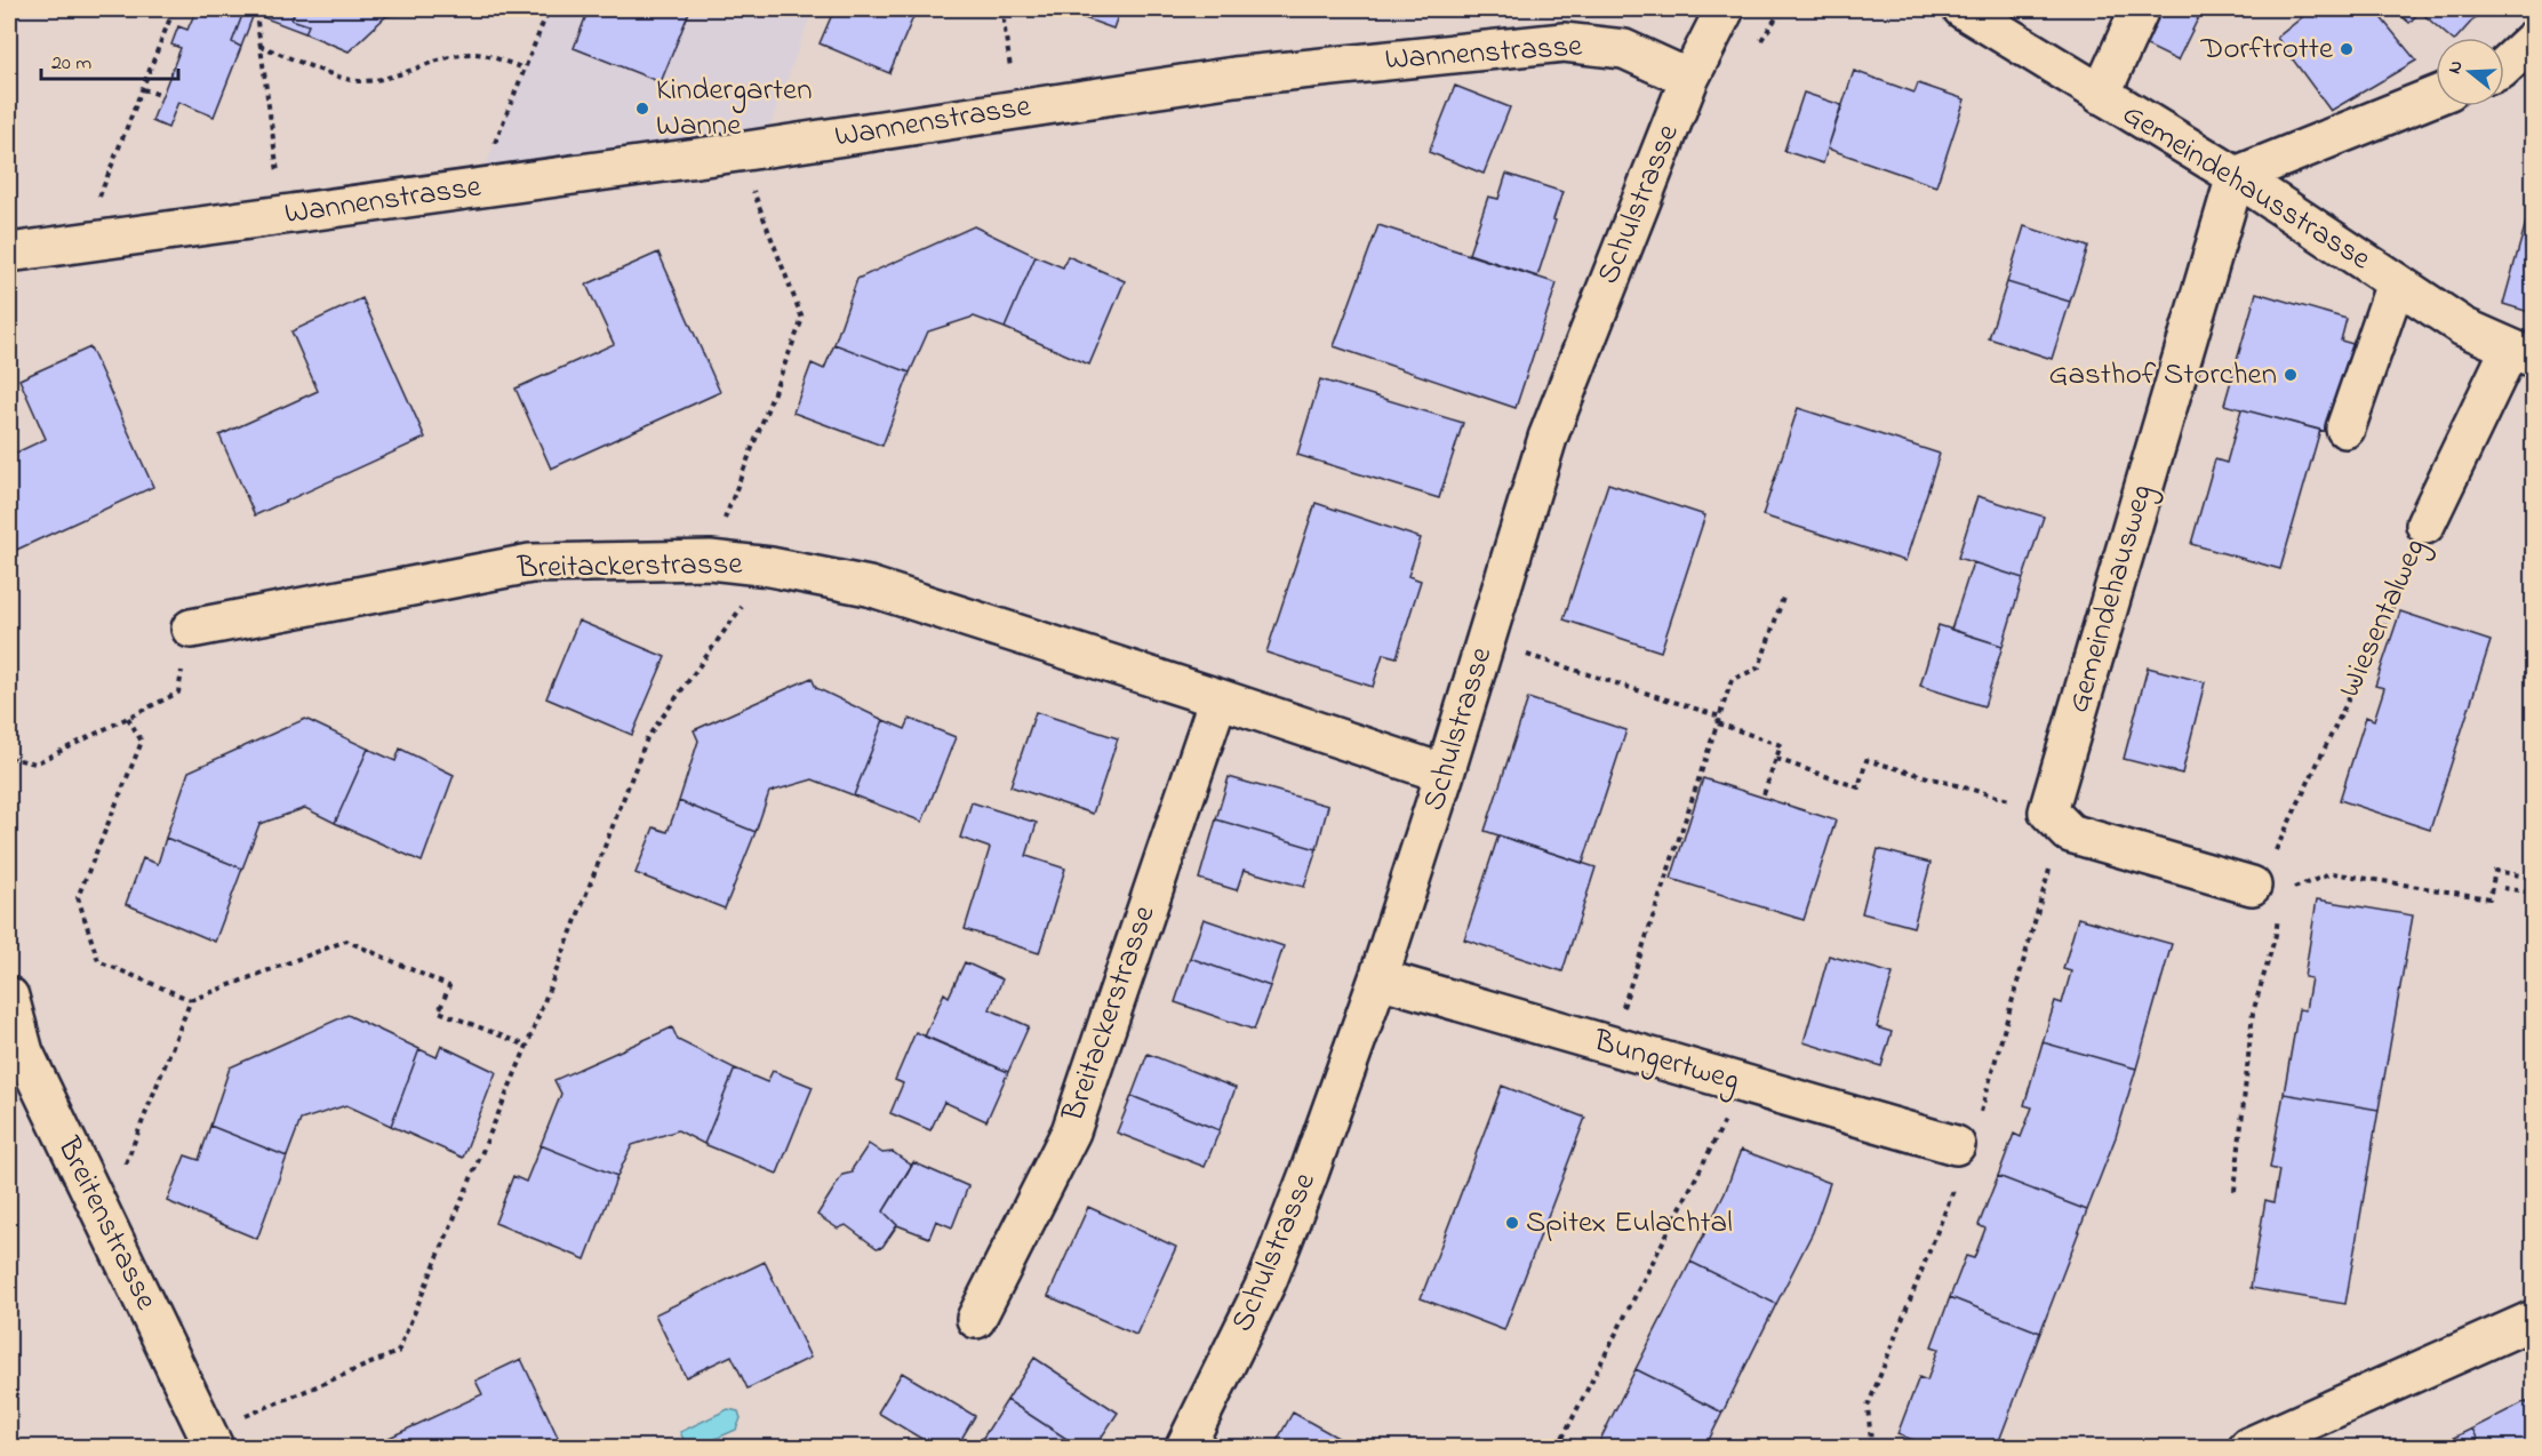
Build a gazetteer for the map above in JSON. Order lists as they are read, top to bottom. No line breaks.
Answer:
{"streets":{"street":["Wannenstrasse","Gemeindehausstrasse","Schulstrasse","Breitackerstrasse","Gemeindehausweg","Wiesentalweg","Bungertweg","Breitenstrasse"]},"crossings":[["Wannenstrasse","Schulstrasse"],["Gemeindehausstrasse","Gemeindehausweg"],["Gemeindehausstrasse","Wiesentalweg"],["Schulstrasse","Breitackerstrasse"],["Schulstrasse","Bungertweg"]],"places":["Dorftrotte","Kindergarten Wanne","Gasthof Storchen","Spitex Eulachtal"],"scale_bar":"20 m","north":"left"}
